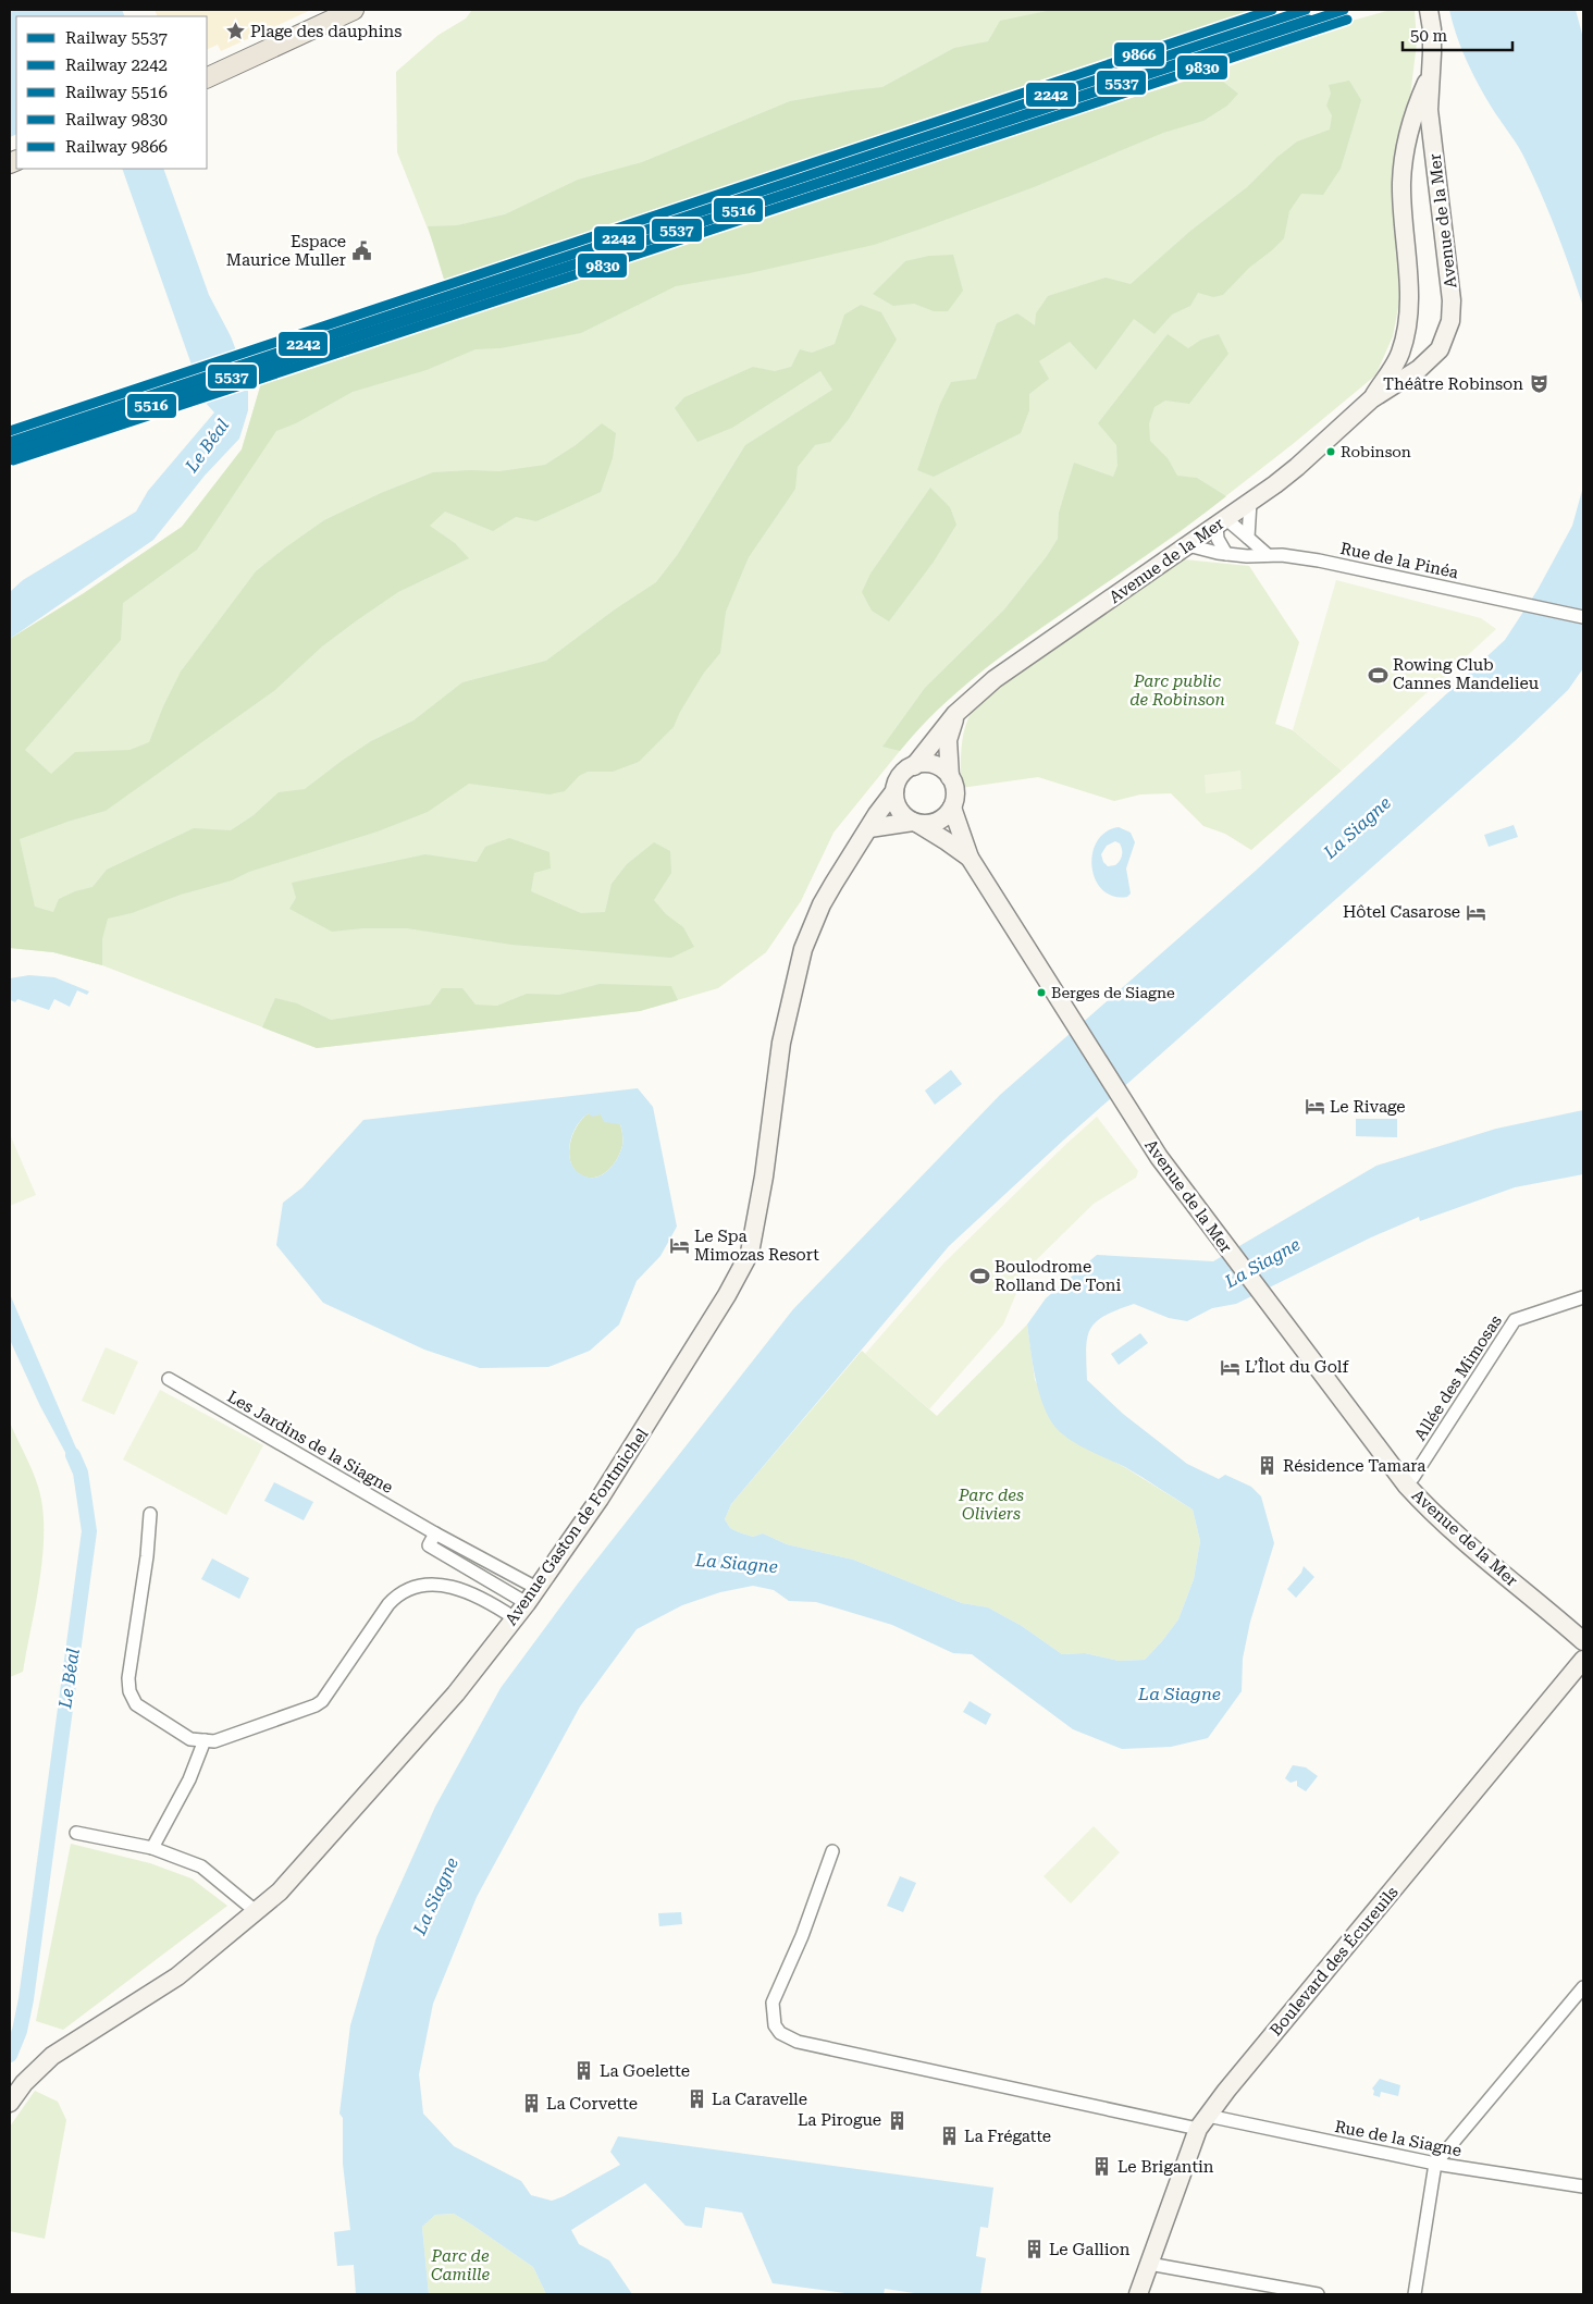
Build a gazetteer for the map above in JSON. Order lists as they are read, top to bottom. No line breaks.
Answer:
{"streets":{"main road":["Avenue de la Mer","Avenue Gaston de Fontmichel","Boulevard des Écureuils"],"street":["Rue de la Pinéa","Allée des Mimosas","Les Jardins de la Siagne","Rue de la Siagne"]},"crossings":[["Avenue de la Mer","Rue de la Pinéa"],["Avenue de la Mer","Allée des Mimosas"],["Avenue de la Mer","Avenue Gaston de Fontmichel"],["Les Jardins de la Siagne","Avenue Gaston de Fontmichel"],["Boulevard des Écureuils","Rue de la Siagne"]],"water":["Le Béal","La Siagne"],"parks":["Parc public de Robinson","Parc des Oliviers","Parc de Camille"],"places":{"place":["Plage des dauphins"],"public building":["Espace Maurice Muller"],"theatre":["Théâtre Robinson"],"other":["Robinson","Berges de Siagne"],"sports":["Rowing Club Cannes Mandelieu","Boulodrome Rolland De Toni"],"hotel":["Hôtel Casarose","Le Rivage","Le Spa Mimozas Resort","L’Îlot du Golf"],"building":["Résidence Tamara","La Goelette","La Caravelle","La Corvette","La Pirogue","La Frégatte","Le Brigantin","Le Gallion"]},"lines":["rail line 5537","rail line 2242","rail line 9866","rail line 5516","rail line 9830"],"legend":["Railway 5537","Railway 2242","Railway 5516","Railway 9830","Railway 9866"],"scale_bar":"50 m"}
